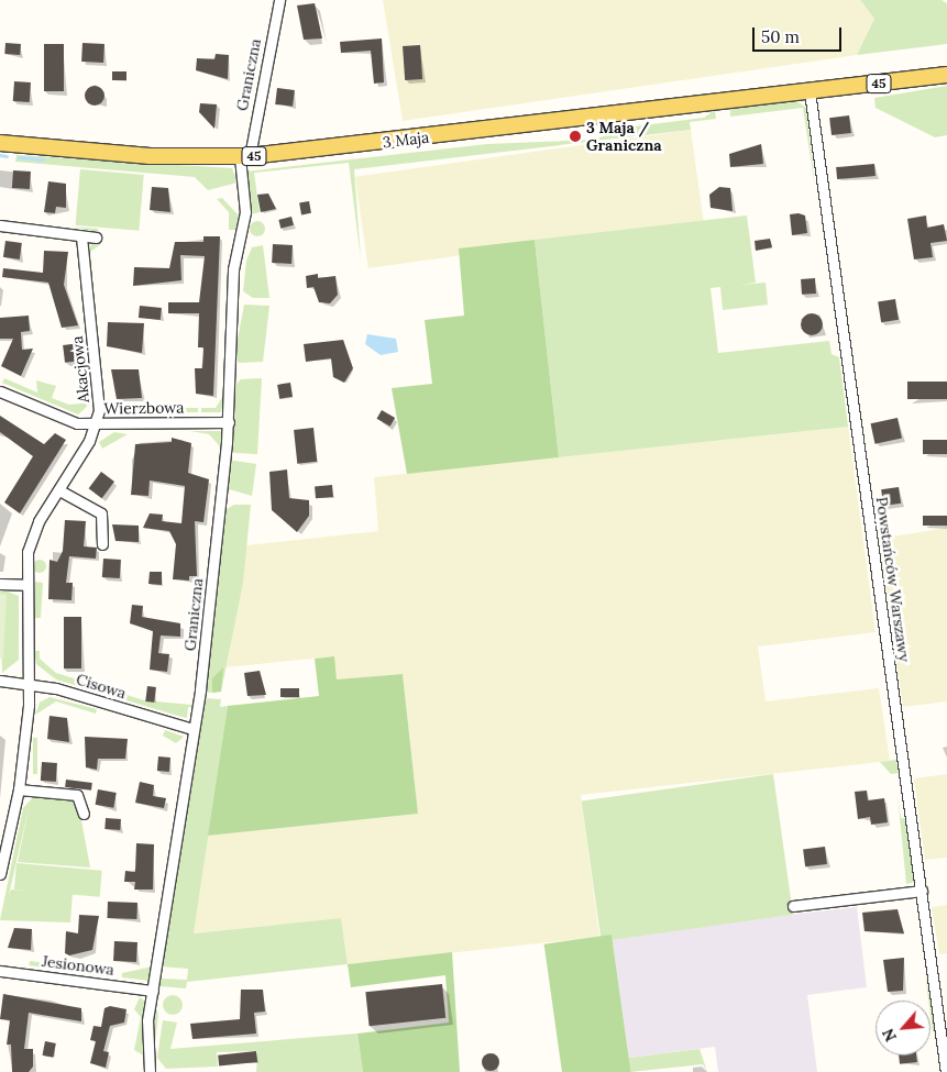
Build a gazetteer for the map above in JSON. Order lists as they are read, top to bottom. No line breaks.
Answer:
{"streets":{"main road":["45","3 Maja"],"street":["Graniczna","Akacjowa","Wierzbowa","Powstańców Warszawy","Cisowa","Jesionowa"]},"crossings":[["Graniczna","3 Maja"],["Graniczna","Wierzbowa"],["Graniczna","Cisowa"],["Graniczna","Jesionowa"],["45","3 Maja"],["45","Powstańców Warszawy"],["3 Maja","Powstańców Warszawy"],["Akacjowa","Wierzbowa"],["Akacjowa","Cisowa"]],"places":["3 Maja / Graniczna"],"scale_bar":"50 m","north":"bottom left"}
